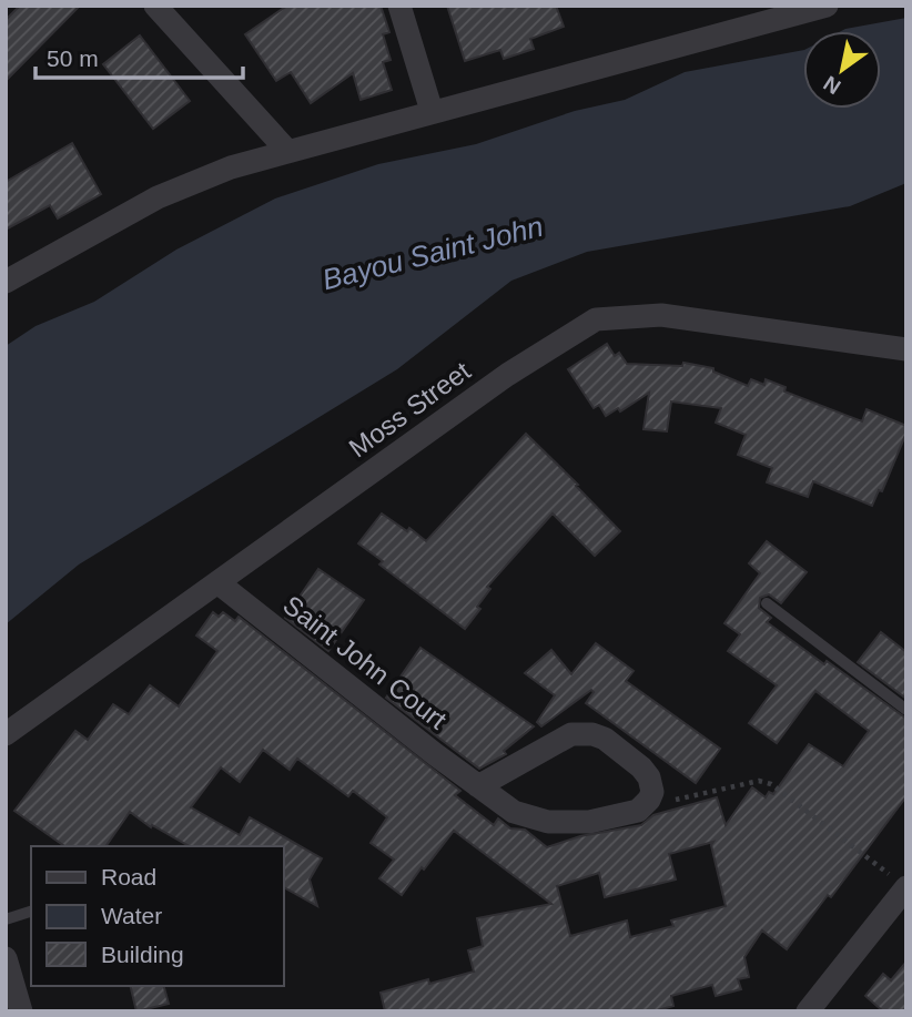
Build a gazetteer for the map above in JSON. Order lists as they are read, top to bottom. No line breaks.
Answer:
{"streets":{"street":["Moss Street","Saint John Court"]},"crossings":[["Moss Street","Saint John Court"]],"water":["Bayou Saint John"],"legend":["Road","Water","Building"],"scale_bar":"50 m","north":"bottom left"}
